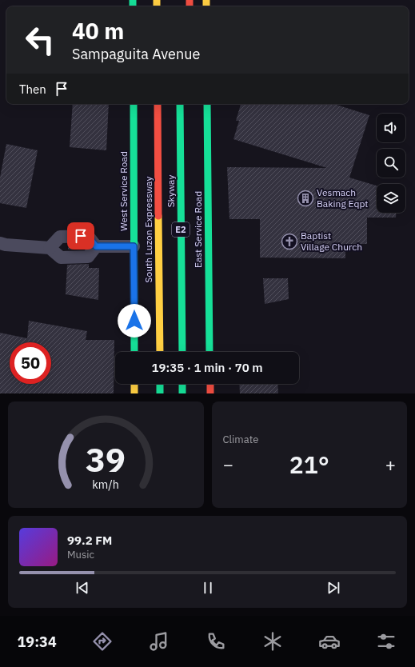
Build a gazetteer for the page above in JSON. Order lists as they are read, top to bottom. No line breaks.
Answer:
{"streets":{"main road":["West Service Road","Skyway","South Luzon Expressway","E2","East Service Road"]},"places":{"building":["Vesmach Baking Eqpt"],"church":["Baptist Village Church"]},"page":{"turn":["40 m","Sampaguita Avenue"],"then":"Then","limit":"50","trip":"19:35 · 1 min · 70 m","tile":"Climate","heat":["−","21°","+"],"song":["99.2 FM","Music"],"tabs":"19:34","gauge":["39","km/h"]}}
